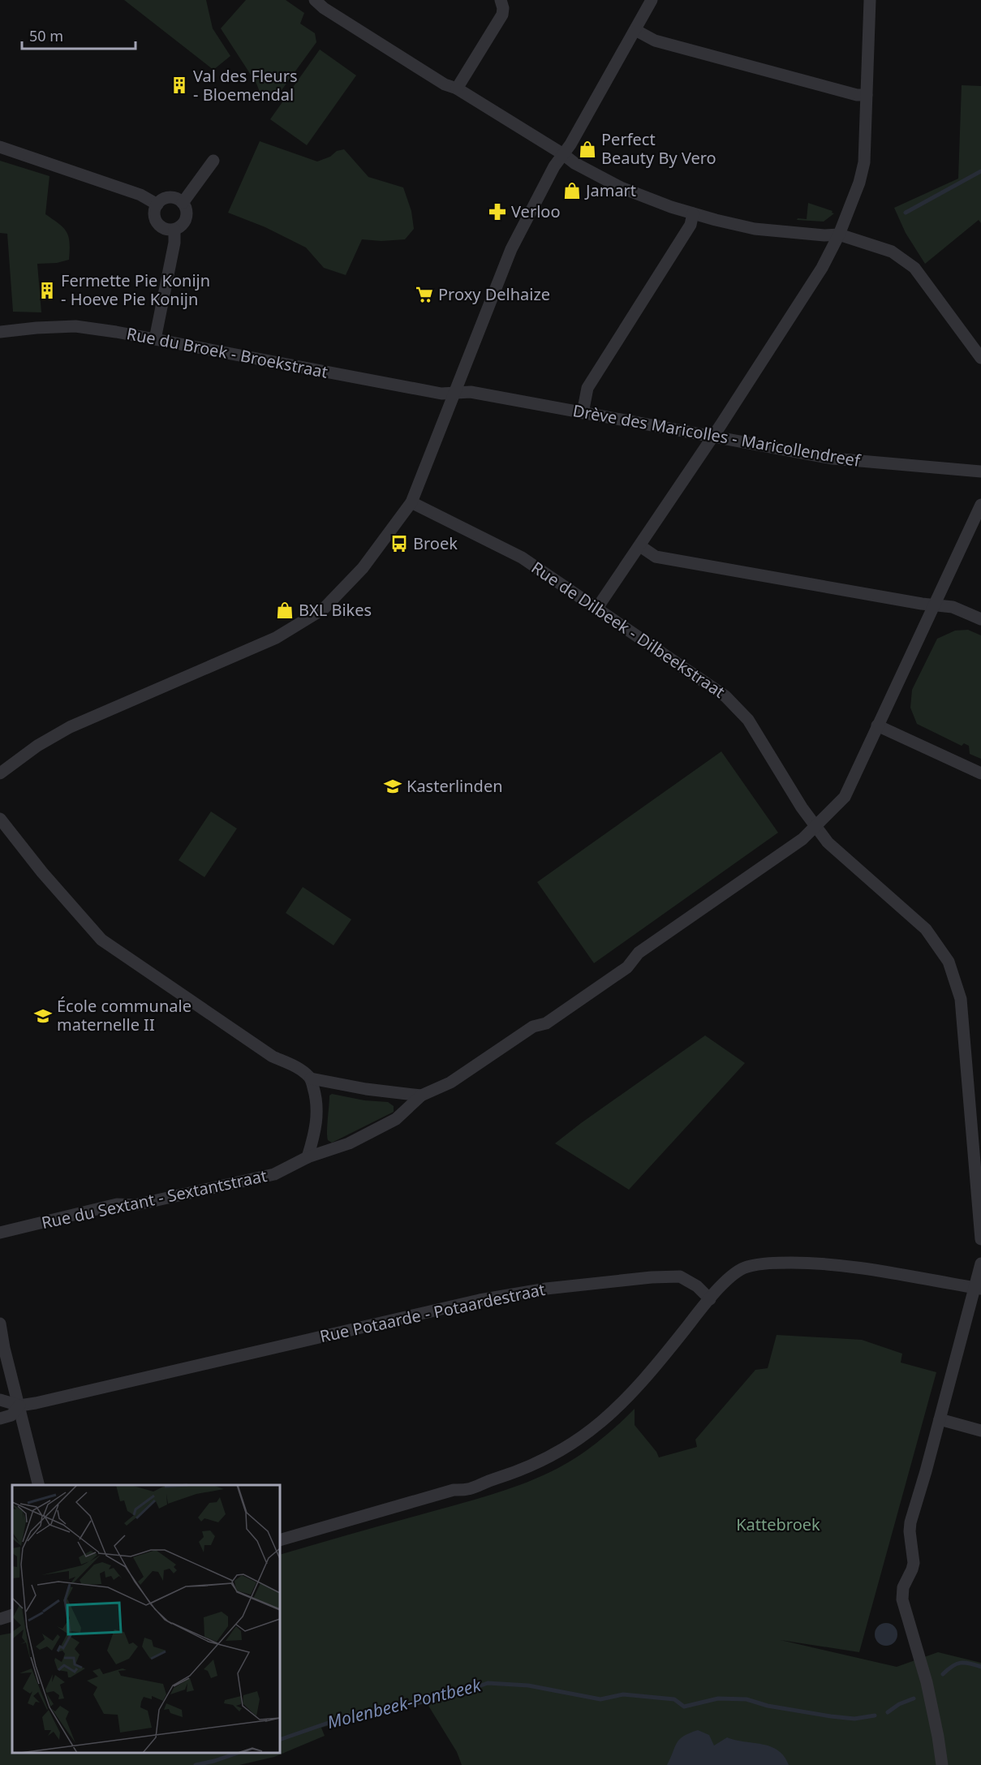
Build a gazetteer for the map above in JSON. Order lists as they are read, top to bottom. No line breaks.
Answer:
{"streets":{"street":["Rue du Broek - Broekstraat","Drève des Maricolles - Maricollendreef","Rue de Dilbeek - Dilbeekstraat","Rue du Sextant - Sextantstraat","Rue Potaarde - Potaardestraat"]},"crossings":[["Rue du Broek - Broekstraat","Drève des Maricolles - Maricollendreef"]],"water":["Molenbeek-Pontbeek"],"parks":["Kattebroek"],"places":{"building":["Val des Fleurs - Bloemendal","Fermette Pie Konijn - Hoeve Pie Konijn"],"shop":["Perfect Beauty By Vero","Jamart","BXL Bikes"],"pharmacy":["Verloo"],"supermarket":["Proxy Delhaize"],"bus stop":["Broek"],"school or university":["Kasterlinden","École communale maternelle II"]},"scale_bar":"50 m"}
